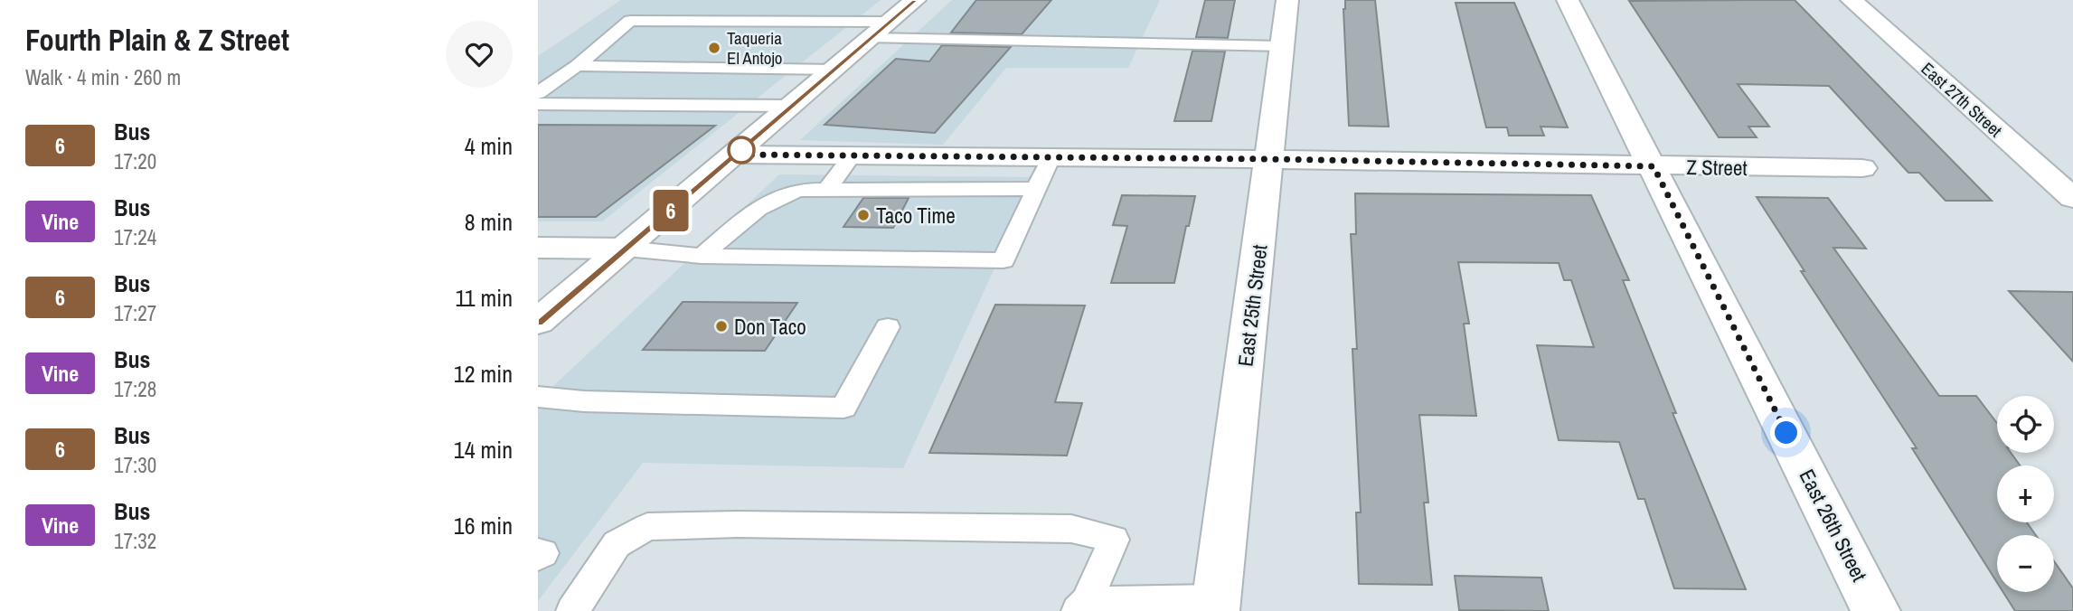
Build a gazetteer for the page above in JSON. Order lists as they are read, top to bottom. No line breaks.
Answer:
{"streets":{"street":["East 27th Street","Z Street","East 25th Street","East 26th Street"]},"crossings":[["Z Street","East 25th Street"],["Z Street","East 26th Street"]],"places":["Taqueria El Antojo","Taco Time","Don Taco"],"lines":["bus line 6"],"page":{"heading":["Fourth Plain & Z Street","Walk · 4 min · 260 m"],"on_map":"6","list":[{"mark":"6","name":"Bus","note":"17:20","value":"4 min"},{"mark":"Vine","name":"Bus","note":"17:24","value":"8 min"},{"mark":"6","name":"Bus","note":"17:27","value":"11 min"},{"mark":"Vine","name":"Bus","note":"17:28","value":"12 min"},{"mark":"6","name":"Bus","note":"17:30","value":"14 min"},{"mark":"Vine","name":"Bus","note":"17:32","value":"16 min"}],"map_buttons":["+","−"]}}
